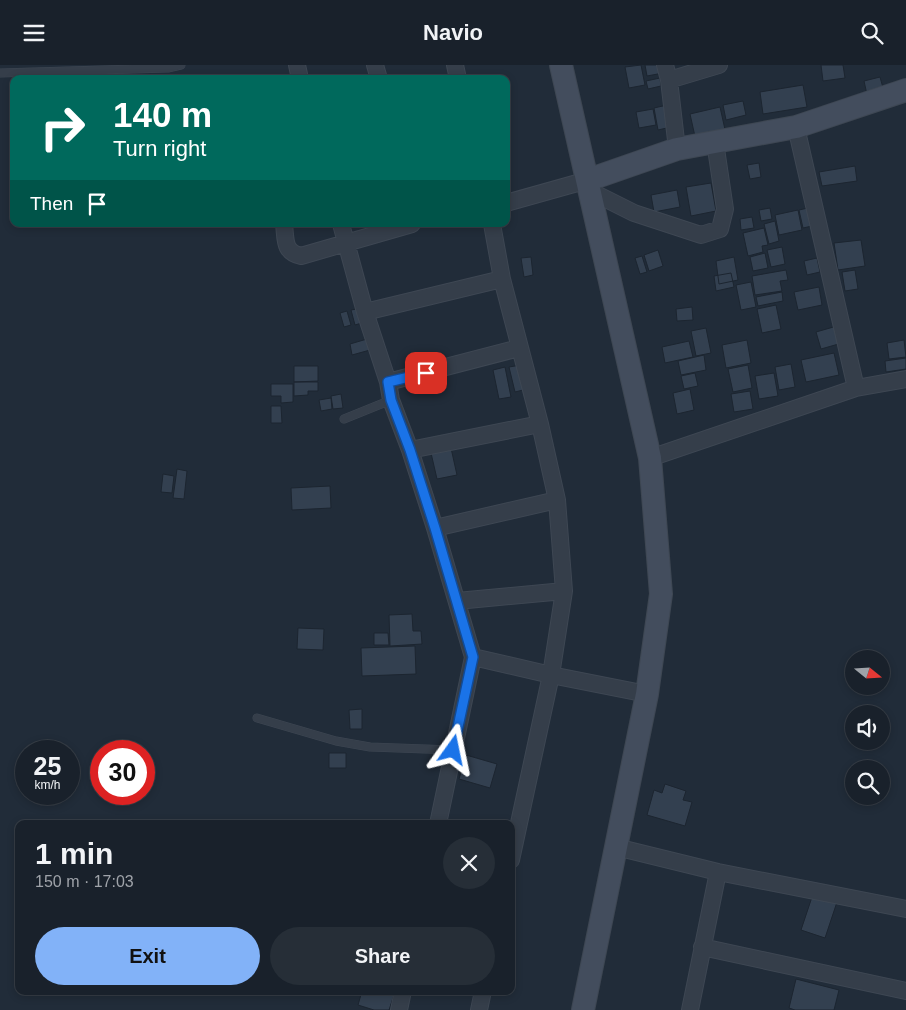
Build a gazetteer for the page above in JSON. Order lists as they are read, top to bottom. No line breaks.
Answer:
{"north":"right","page":{"header":"Navio","turn":["140 m","Turn right"],"then":"Then","speed":"25 km/h","limit":"30","heading":["1 min","150 m · 17:03"],"buttons":["Exit","Share"]}}
